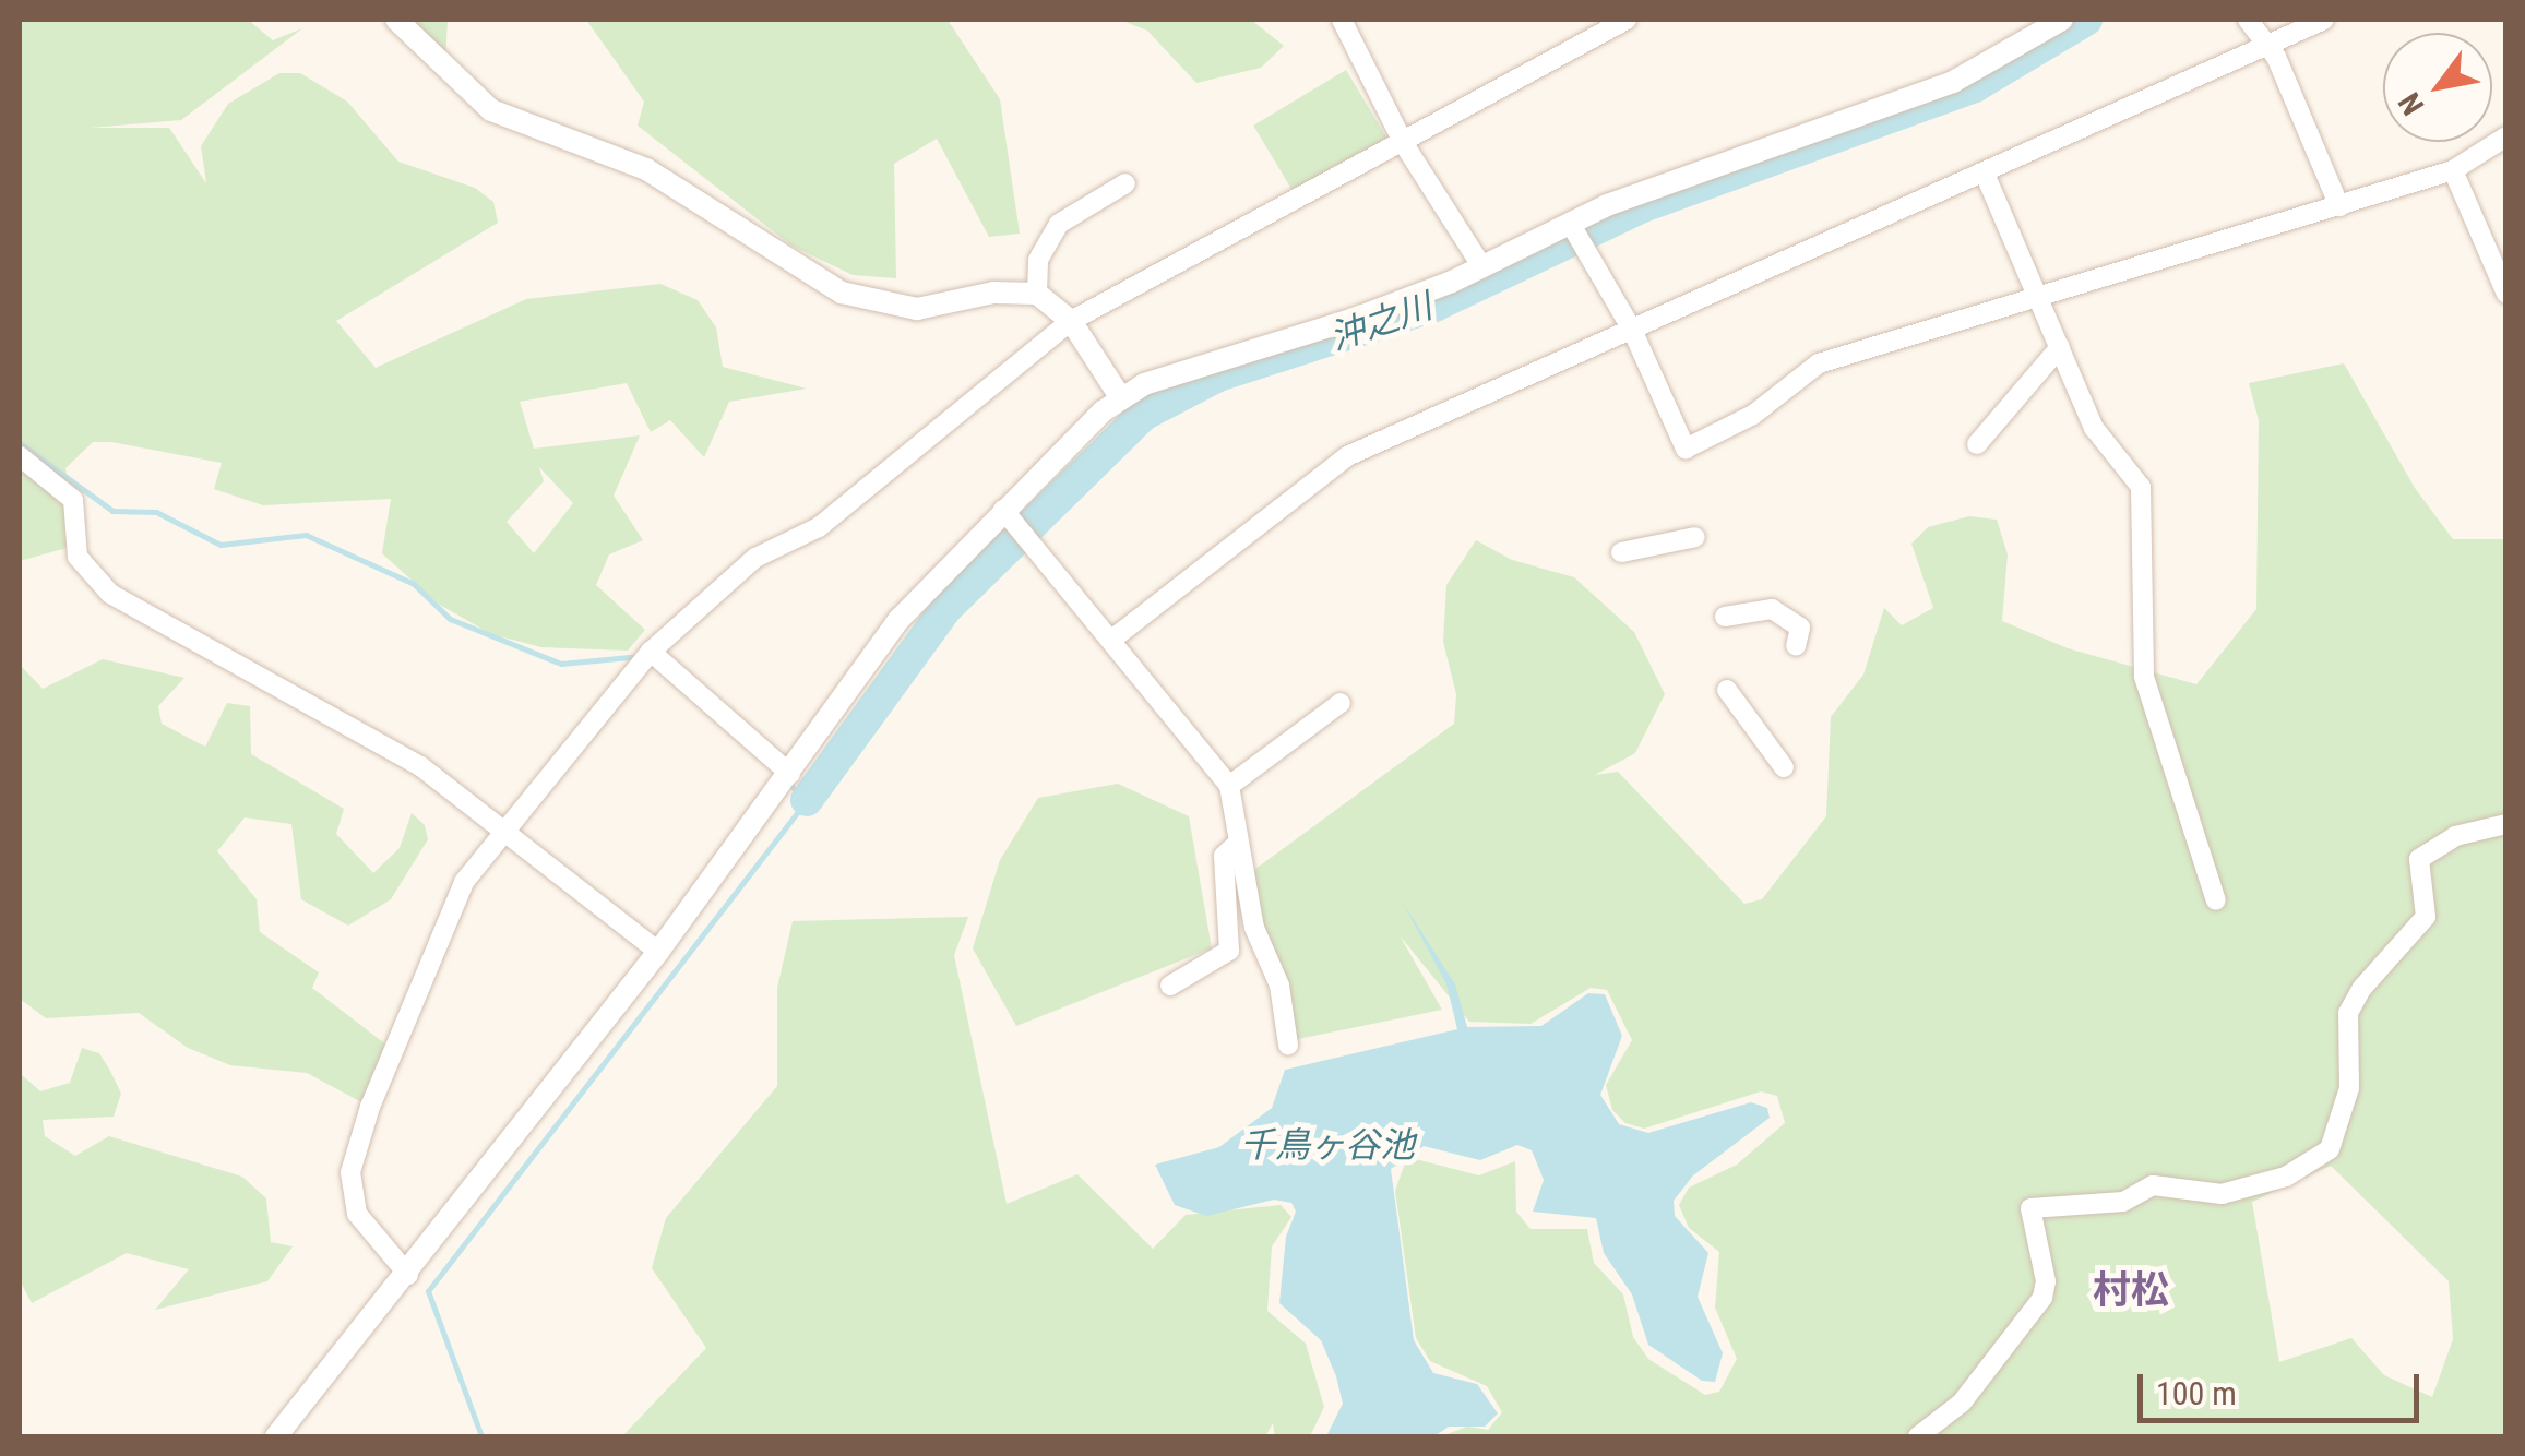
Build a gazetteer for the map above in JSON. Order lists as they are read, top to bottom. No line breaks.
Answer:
{"districts":["村松"],"water":["沖之川","千鳥ヶ谷池"],"scale_bar":"100 m","north":"bottom left"}
